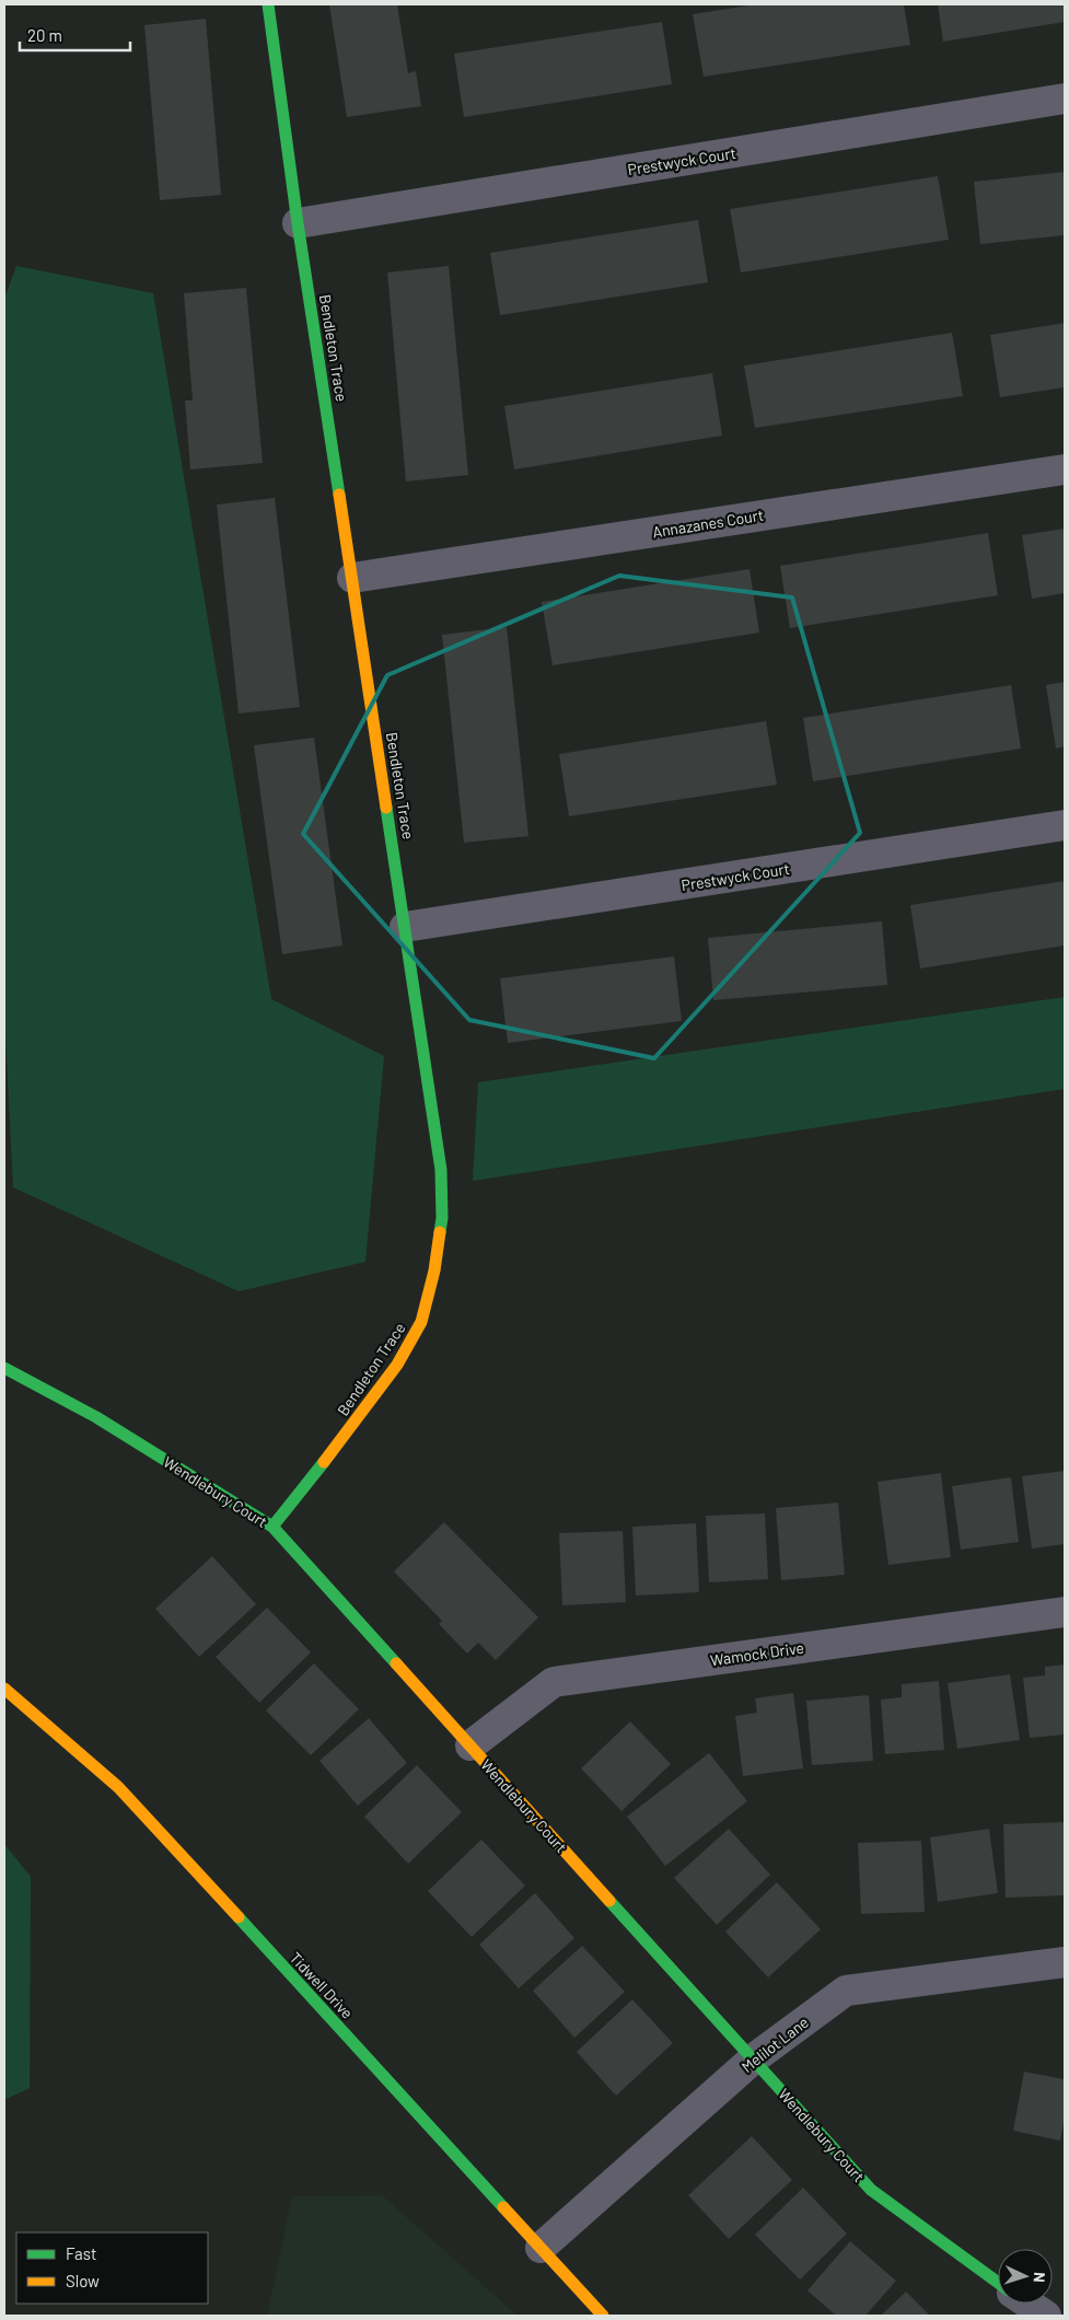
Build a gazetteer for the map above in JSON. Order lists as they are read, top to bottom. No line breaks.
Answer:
{"streets":{"street":["Prestwyck Court","Bendleton Trace","Annazanes Court","Wendlebury Court","Wamock Drive","Tidwell Drive","Melilot Lane"]},"crossings":[["Prestwyck Court","Bendleton Trace"],["Bendleton Trace","Annazanes Court"],["Bendleton Trace","Wendlebury Court"],["Wendlebury Court","Wamock Drive"],["Wendlebury Court","Melilot Lane"],["Tidwell Drive","Melilot Lane"]],"legend":["Fast","Slow"],"scale_bar":"20 m","north":"right"}
